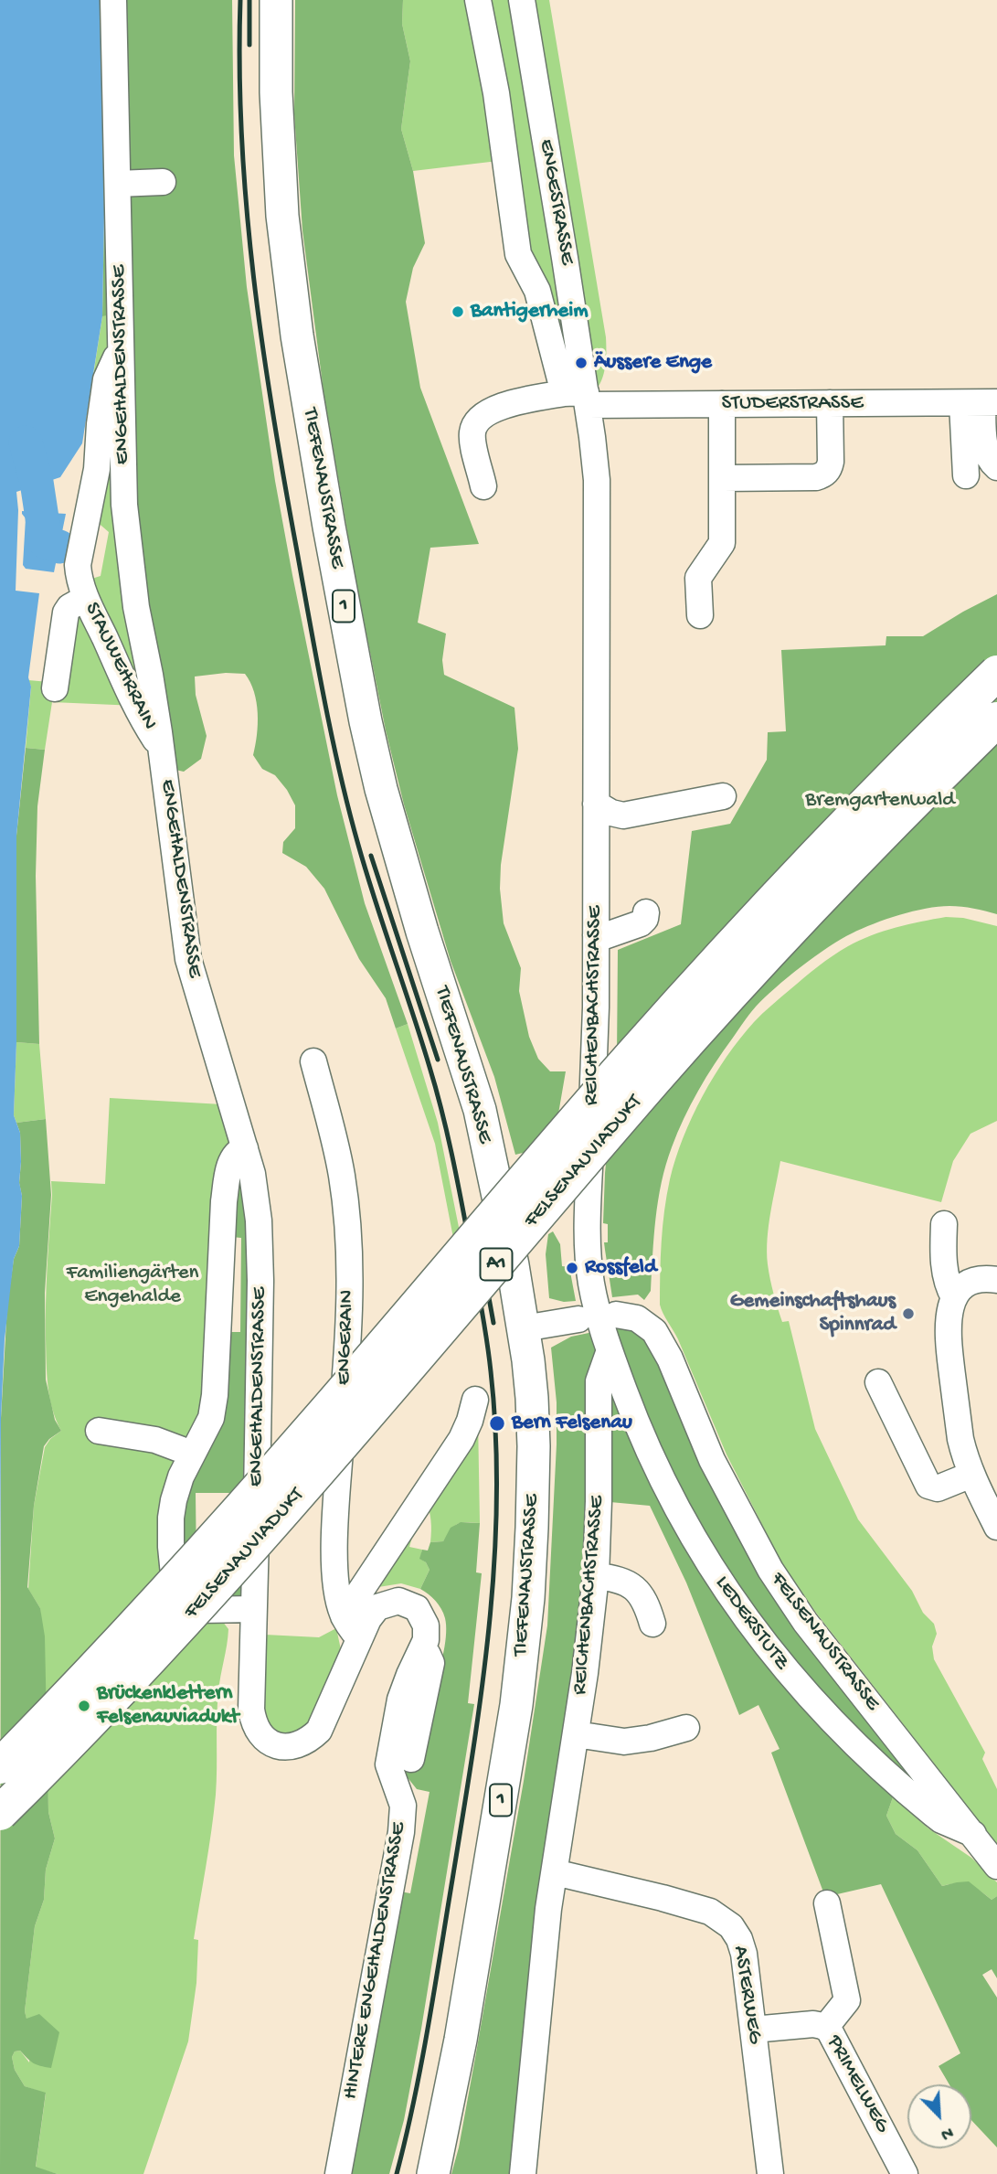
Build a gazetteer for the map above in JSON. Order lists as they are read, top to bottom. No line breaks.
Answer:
{"streets":{"highway":["FELSENAUVIADUKT","A1"],"main road":["TIEFENAUSTRASSE","1"],"street":["ENGESTRASSE","ENGEHALDENSTRASSE","STUDERSTRASSE","STAUWEHRRAIN","REICHENBACHSTRASSE","ENGERAIN","LEDERSTUTZ","FELSENAUSTRASSE","HINTERE ENGEHALDENSTRASSE","ASTERWEG","PRIMELWEG"]},"crossings":[["ENGESTRASSE","STUDERSTRASSE"],["ENGESTRASSE","REICHENBACHSTRASSE"],["ENGEHALDENSTRASSE","STAUWEHRRAIN"],["ENGEHALDENSTRASSE","ENGERAIN"],["ENGEHALDENSTRASSE","HINTERE ENGEHALDENSTRASSE"],["STUDERSTRASSE","REICHENBACHSTRASSE"],["REICHENBACHSTRASSE","LEDERSTUTZ"],["REICHENBACHSTRASSE","ASTERWEG"],["ENGERAIN","HINTERE ENGEHALDENSTRASSE"],["LEDERSTUTZ","FELSENAUSTRASSE"],["ASTERWEG","PRIMELWEG"]],"parks":["Bremgartenwald","Familiengärten Engehalde"],"places":["Bantigerheim","Äussere Enge","Rossfeld","Gemeinschaftshaus Spinnrad","Bern Felsenau","Brückenklettern Felsenauviadukt"],"north":"bottom right"}
